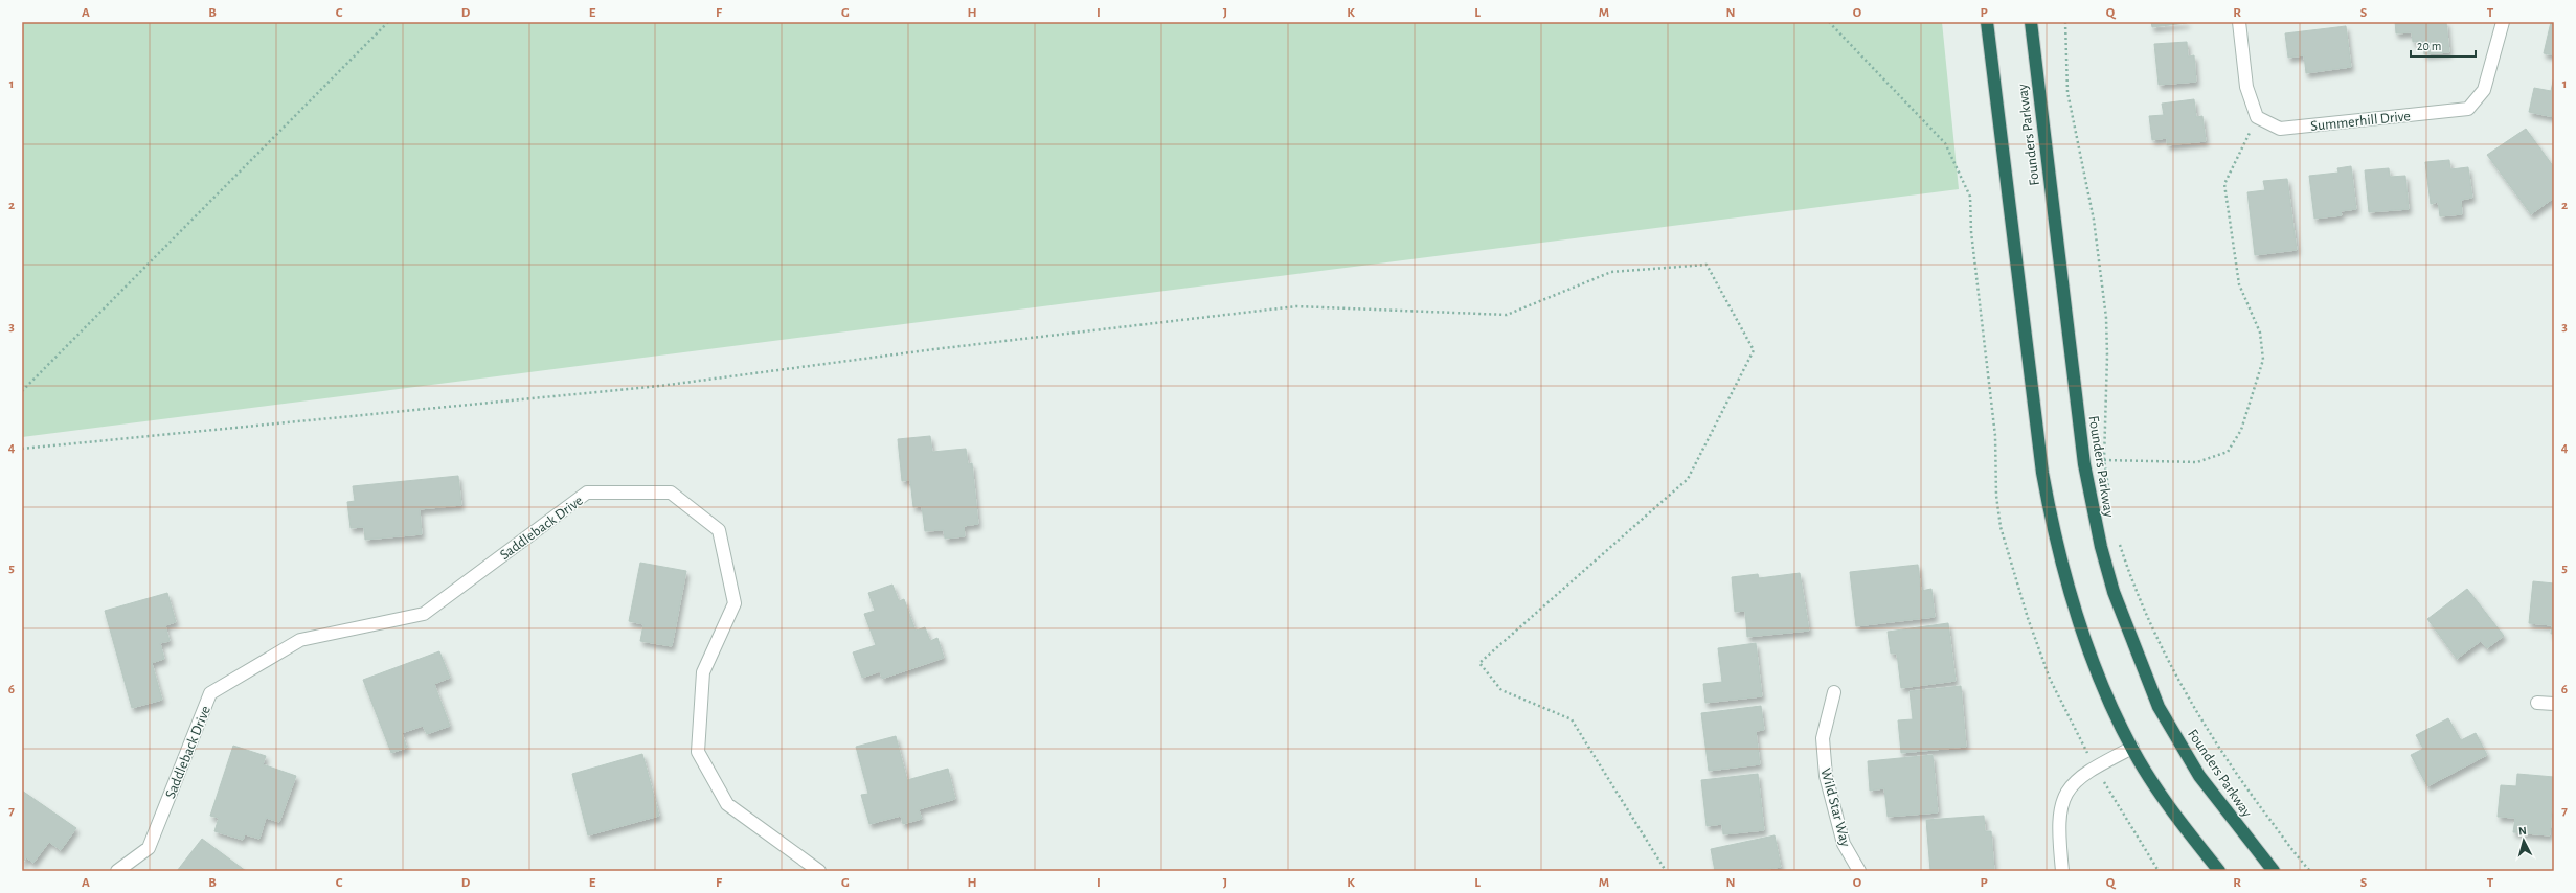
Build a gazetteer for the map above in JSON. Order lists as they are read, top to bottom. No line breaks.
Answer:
{"streets":{"highway":["Founders Parkway"],"street":["Summerhill Drive","Saddleback Drive","Wild Star Way"]},"scale_bar":"20 m","north":"top","grid":{"columns":["A","B","C","D","E","F","G","H","I","J","K","L","M","N","O","P","Q","R","S","T"],"rows":["1","2","3","4","5","6","7"]}}
